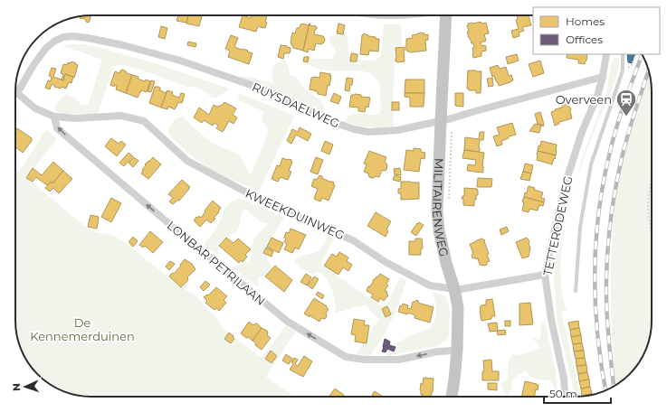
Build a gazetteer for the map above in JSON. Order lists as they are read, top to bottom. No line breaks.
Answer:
{"streets":{"main road":["MILITAIRENWEG"],"street":["RUYSDAELWEG","KWEEKDUINWEG","TETTERODEWEG","LONBAR PETRILAAN"]},"crossings":[["RUYSDAELWEG","MILITAIRENWEG"],["RUYSDAELWEG","TETTERODEWEG"],["MILITAIRENWEG","KWEEKDUINWEG"],["MILITAIRENWEG","LONBAR PETRILAAN"],["KWEEKDUINWEG","TETTERODEWEG"],["KWEEKDUINWEG","LONBAR PETRILAAN"]],"one_way":["LONBAR PETRILAAN"],"parks":["De Kennemerduinen"],"places":{"station":["Overveen"]},"legend":["Homes","Offices"],"scale_bar":"50 m","north":"left"}
